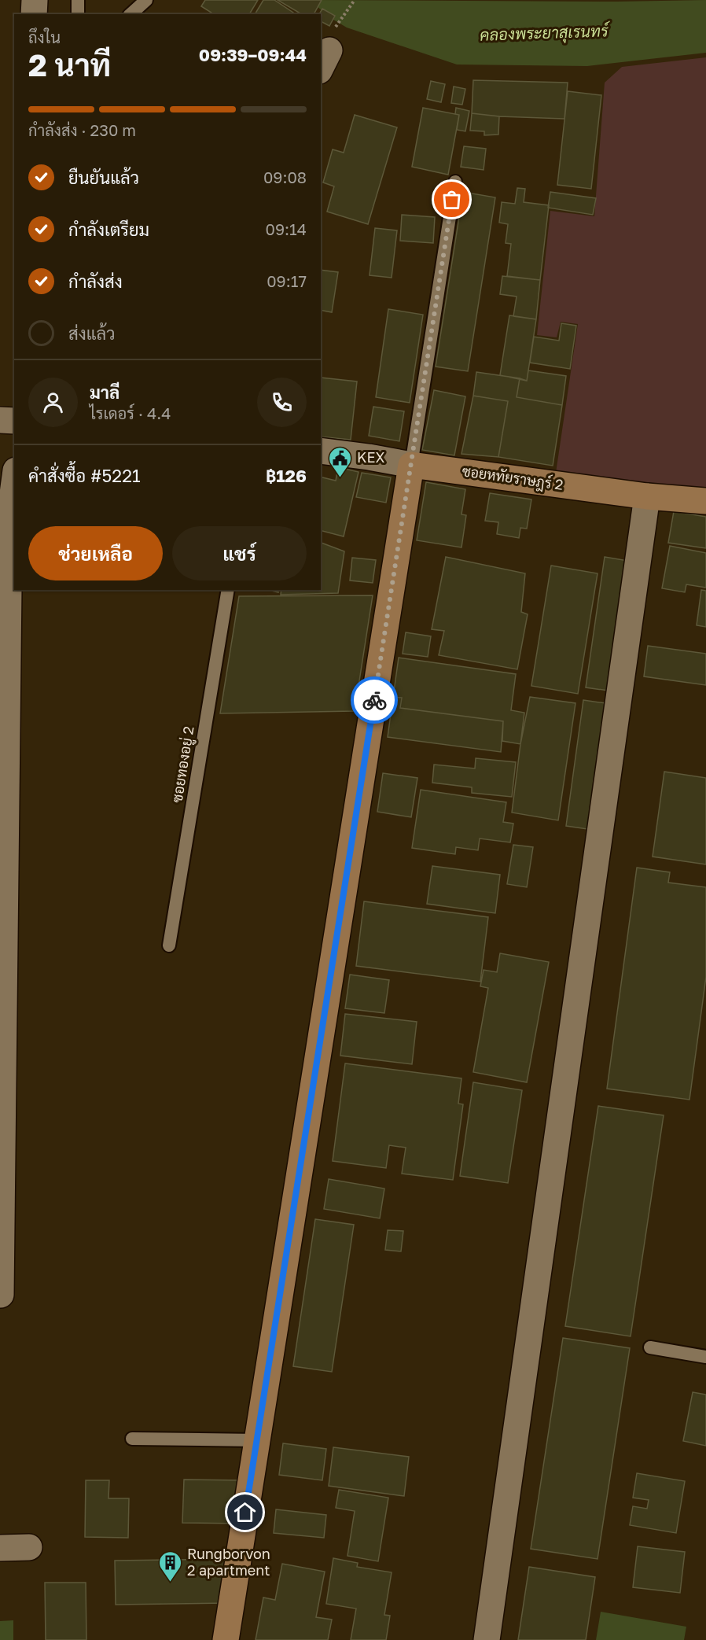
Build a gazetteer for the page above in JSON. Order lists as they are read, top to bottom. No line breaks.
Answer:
{"streets":{"street":["ซอยหทัยราษฎร์ 2"],"lane":["ซอยทองอยู่ 2"]},"water":["คลองพระยาสุเรนทร์"],"places":{"public building":["KEX"],"building":["Rungborvon 2 apartment"]},"page":{"heading":["2 นาที","ถึงใน","09:39–09:44"],"panel":["มาลี","ไรเดอร์ · 4.4","คำสั่งซื้อ #5221","฿126"],"bar":"กำลังส่ง · 230 m","list":[["ยืนยันแล้ว","09:08"],["กำลังเตรียม","09:14"],["กำลังส่ง","09:17"],"ส่งแล้ว"],"buttons":["ช่วยเหลือ","แชร์"]}}
